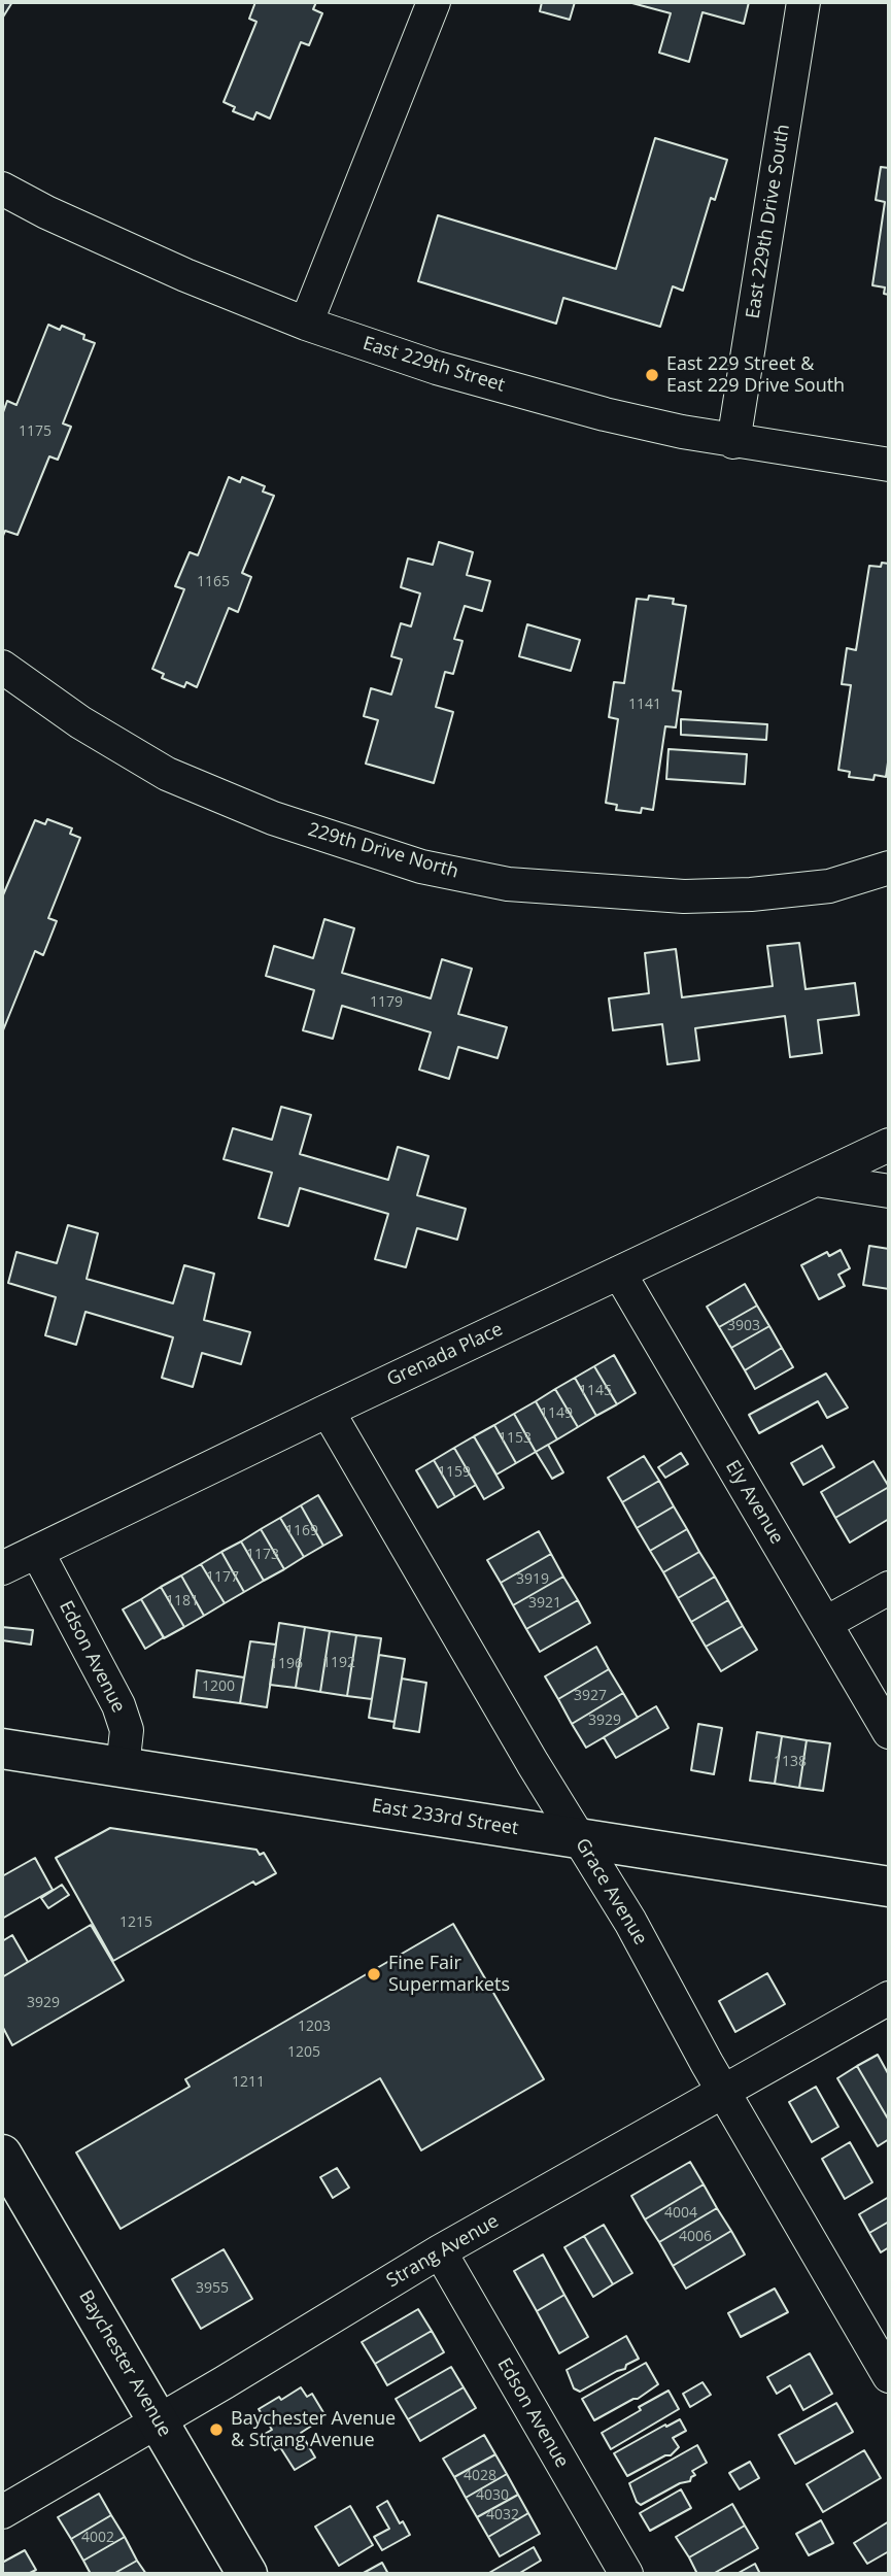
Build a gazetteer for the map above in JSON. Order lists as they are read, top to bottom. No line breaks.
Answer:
{"streets":{"main road":["East 233rd Street","Baychester Avenue"],"street":["East 229th Drive South","East 229th Street","229th Drive North","Grenada Place","Ely Avenue","Edson Avenue","Grace Avenue","Strang Avenue"]},"crossings":[["East 229th Drive South","East 229th Street"],["Grenada Place","Ely Avenue"],["Grenada Place","Edson Avenue"],["Grenada Place","Grace Avenue"],["Edson Avenue","East 233rd Street"],["Edson Avenue","Strang Avenue"],["East 233rd Street","Grace Avenue"],["Grace Avenue","Strang Avenue"],["Strang Avenue","Baychester Avenue"]],"places":["East 229 Street & East 229 Drive South","Fine Fair Supermarkets","Baychester Avenue & Strang Avenue"],"house_numbers":["1175","1165","1141","1179","3903","1145","1149","1153","1159","1169","1173","1177","3919","1181","3921","1192","1196","1200","3927","3929","1138","1215","3929","1203","1205","1211","4004","4006","3955","4028","4030","4032","4002"]}
